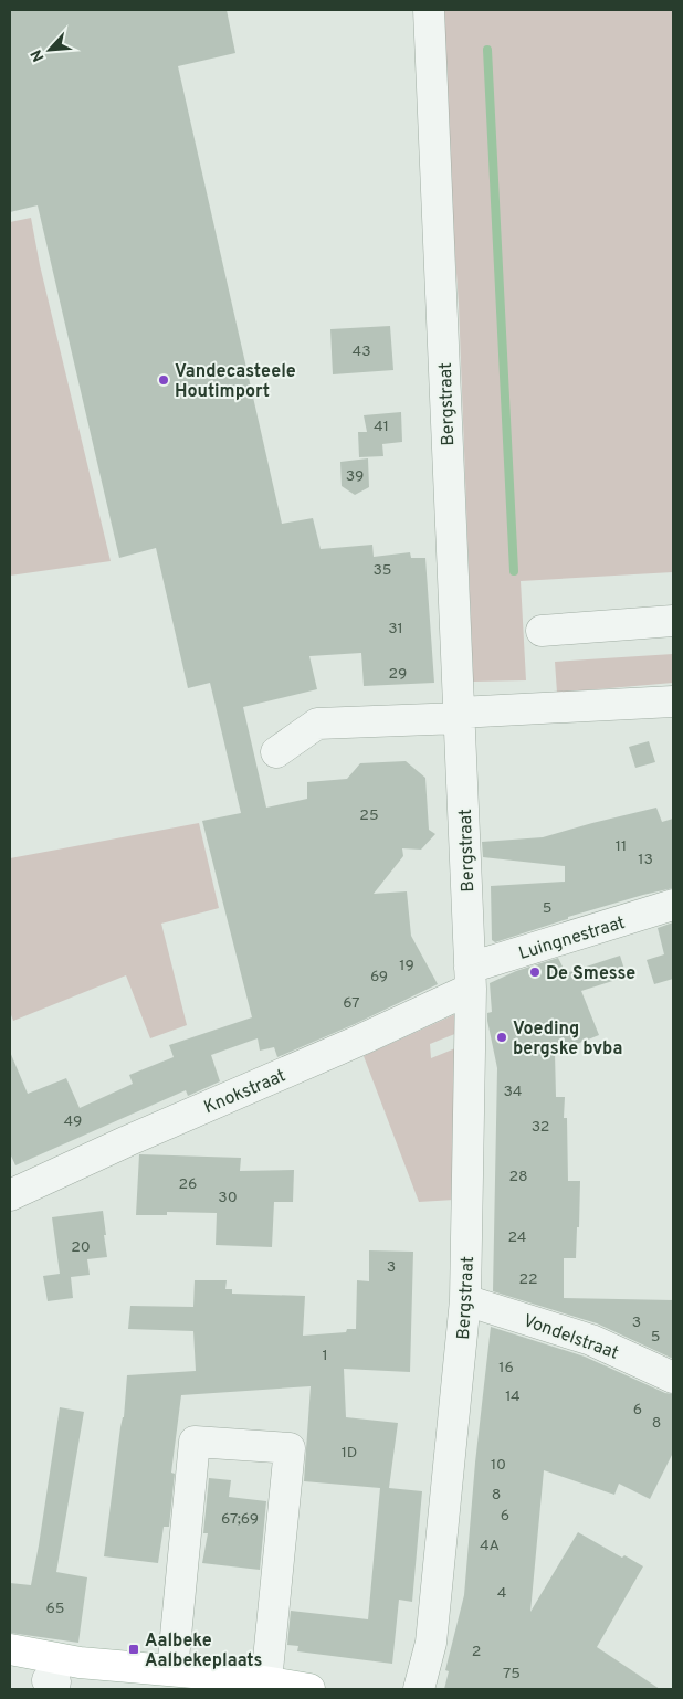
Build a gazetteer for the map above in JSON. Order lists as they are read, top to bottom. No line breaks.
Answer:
{"streets":{"street":["Bergstraat","Luingnestraat","Knokstraat","Vondelstraat"]},"crossings":[["Bergstraat","Luingnestraat"],["Bergstraat","Knokstraat"],["Bergstraat","Vondelstraat"],["Luingnestraat","Knokstraat"]],"places":{"other":["Vandecasteele Houtimport","De Smesse","Voeding bergske bvba"],"transit":["Aalbeke Aalbekeplaats"]},"house_numbers":["43","41","39","35","31","29","25","11","13","5","19","69","67","34","49","32","28","26","30","24","20","3","22","3","5","1","16","14","6","8","1D","10","8","6","67;69","4A","4","65","2","75"],"north":"bottom left"}
